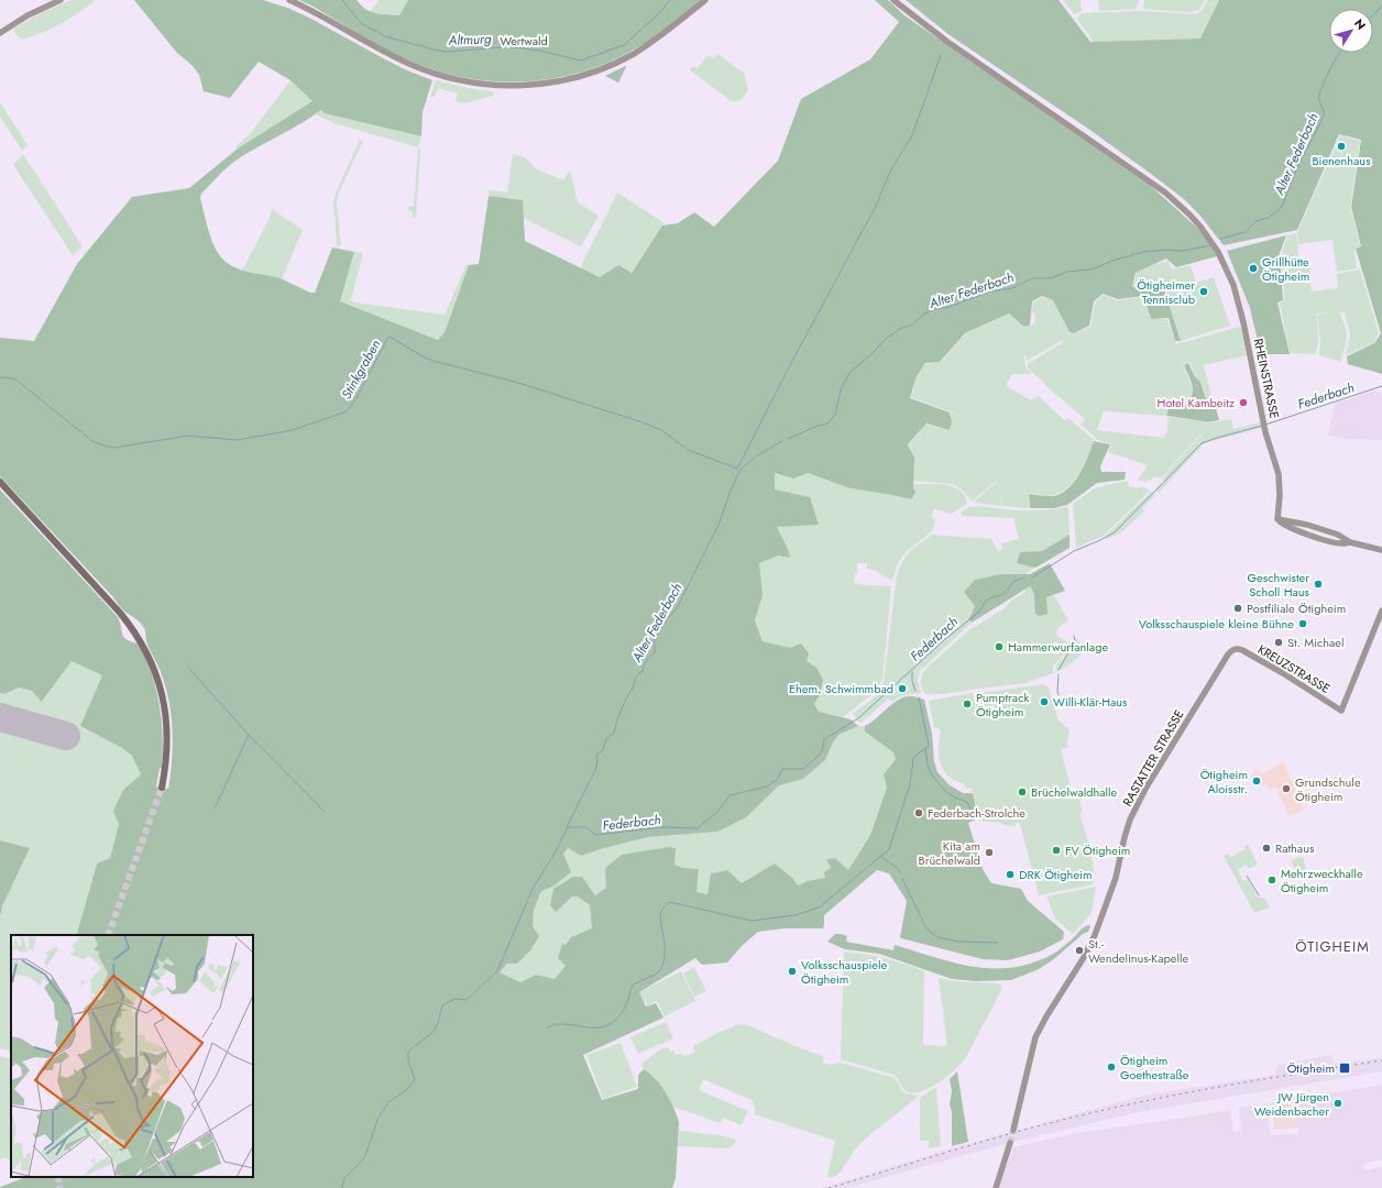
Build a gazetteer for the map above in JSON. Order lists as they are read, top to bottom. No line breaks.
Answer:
{"streets":{"street":["RHEINSTRASSE","KREUZSTRASSE","RASTATTER STRASSE"]},"crossings":[["KREUZSTRASSE","RASTATTER STRASSE"]],"districts":["ÖTIGHEIM"],"water":["Altmurg","Alter Federbach","Stinkgraben","Federbach"],"parks":["Wertwald"],"places":{"other":["Bienenhaus","Grillhütte Ötigheim","Ötigheimer Tennisclub","Hotel Kambeitz","Geschwister Scholl Haus","Postfiliale Ötigheim","Volksschauspiele kleine Bühne","St. Michael","Hammerwurfanlage","Ehem. Schwimmbad","Willi-Klär-Haus","Pumptrack Ötigheim","Ötigheim Aloisstr.","Grundschule Ötigheim","Brüchelwaldhalle","Federbach-Strolche","Rathaus","FV Ötigheim","Kita am Brüchelwald","DRK Ötigheim","Mehrzweckhalle Ötigheim","St.- Wendelinus-Kapelle","Volksschauspiele Ötigheim","Ötigheim Goethestraße","JW Jürgen Weidenbacher"],"transit":["Ötigheim"]},"north":"top right"}
